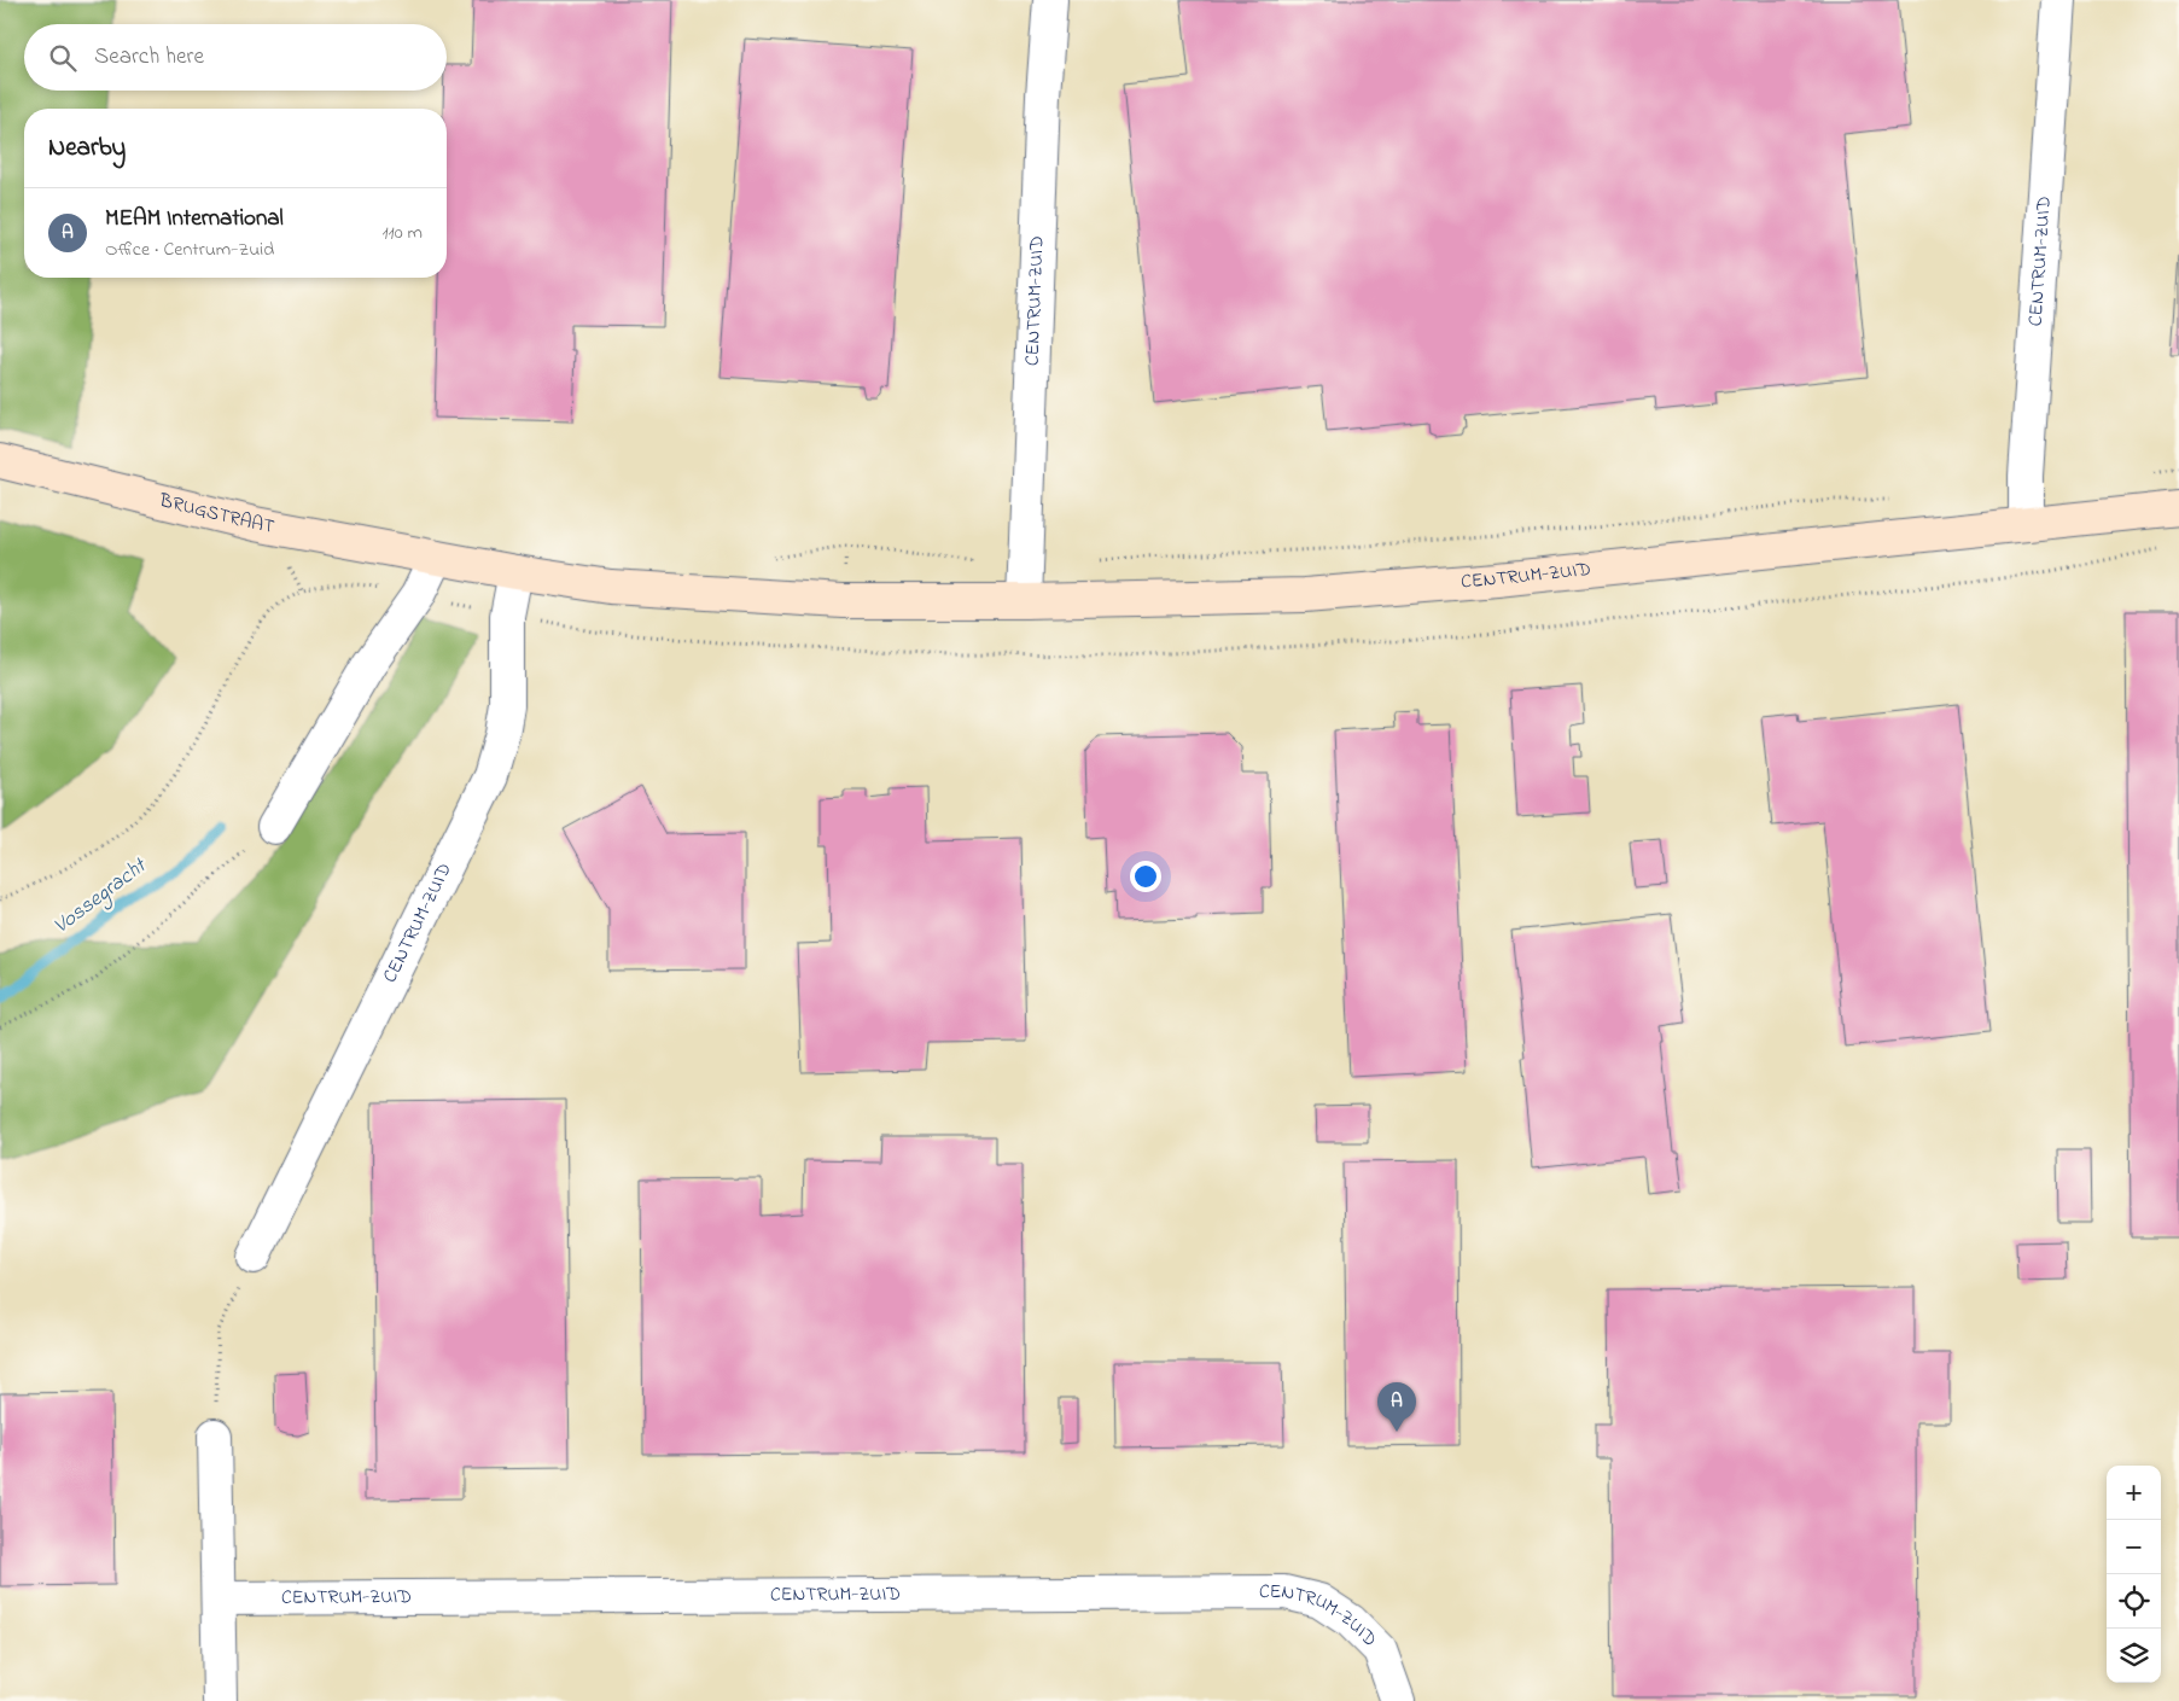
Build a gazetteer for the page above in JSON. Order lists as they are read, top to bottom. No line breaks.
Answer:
{"streets":{"street":["CENTRUM-ZUID","BRUGSTRAAT"]},"crossings":[["CENTRUM-ZUID","BRUGSTRAAT"]],"water":["Vossegracht"],"page":{"search":"Search here","heading":"Nearby","list":[{"mark":"A","name":"MEAM International","note":"Office · Centrum-Zuid","value":"110 m"}],"pins":"A","map_buttons":["+","−"]}}
